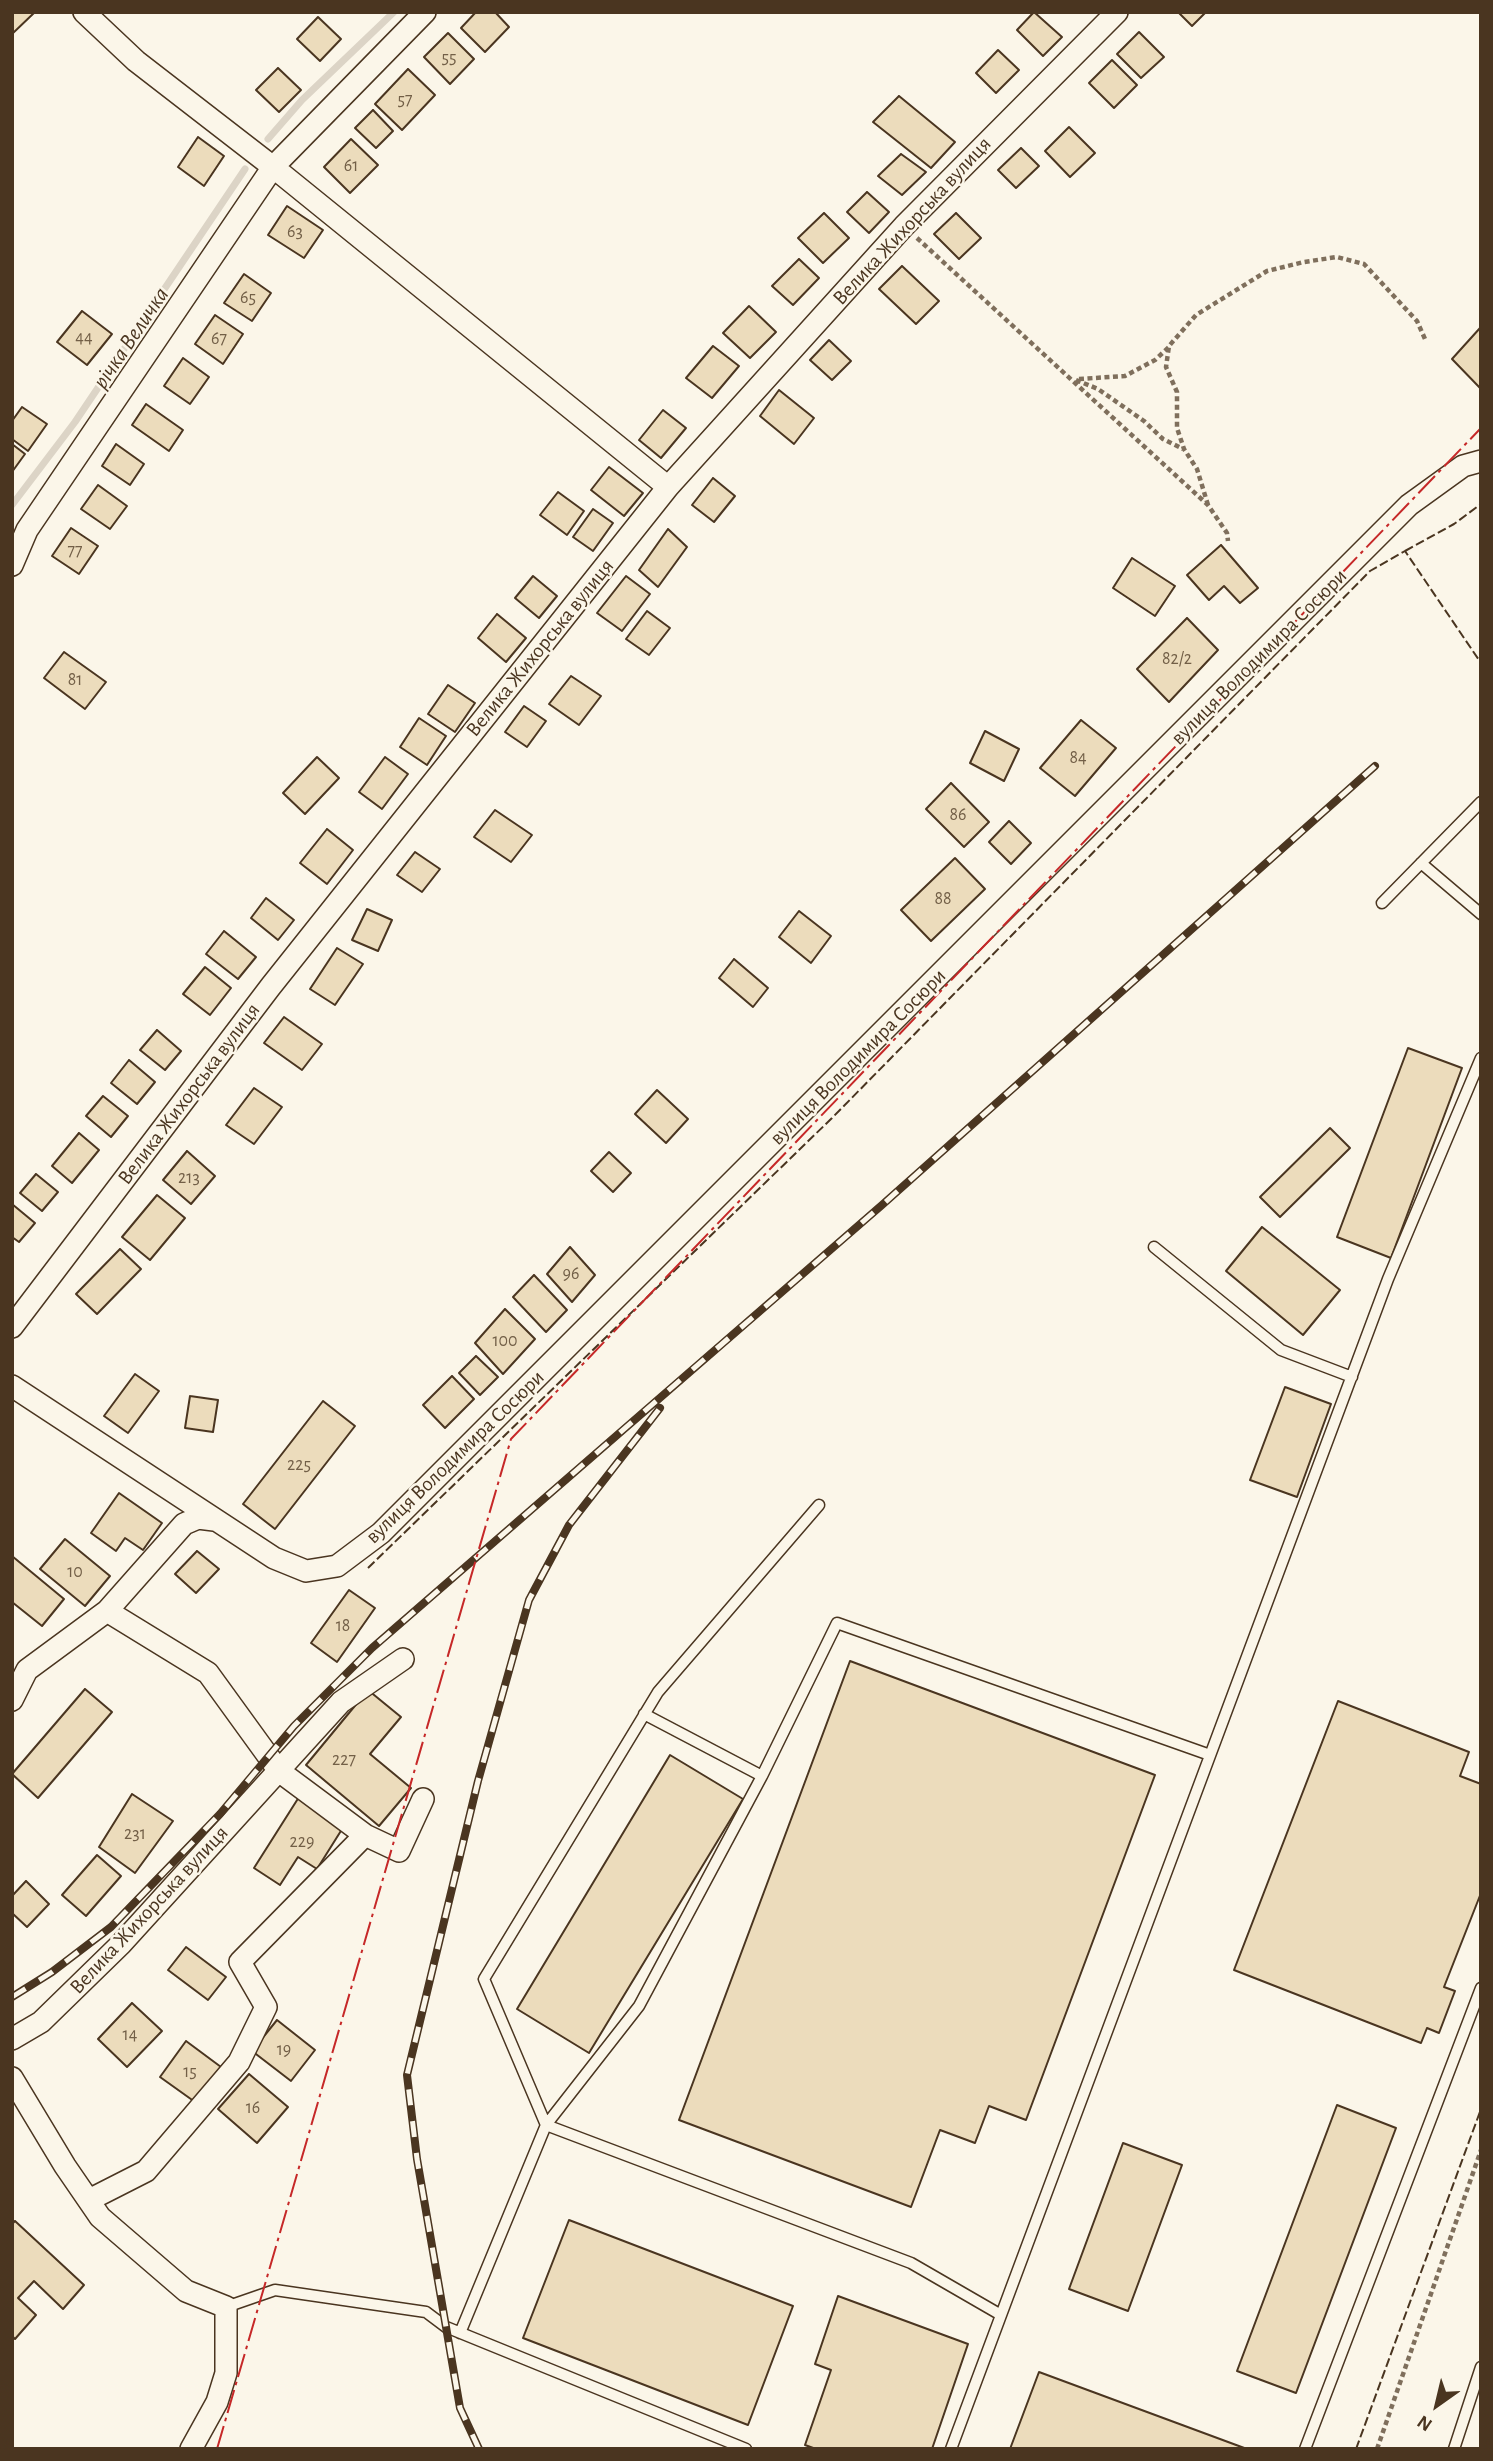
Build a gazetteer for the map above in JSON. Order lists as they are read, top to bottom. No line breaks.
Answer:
{"streets":{"street":["Велика Жихорська вулиця","вулиця Володимира Сосюри"]},"water":["річка Величка"],"house_numbers":["55","57","61","63","65","44","67","77","82/2","81","84","86","88","213","96","100","225","10","18","227","231","229","14","19","15","16"],"north":"bottom left"}
